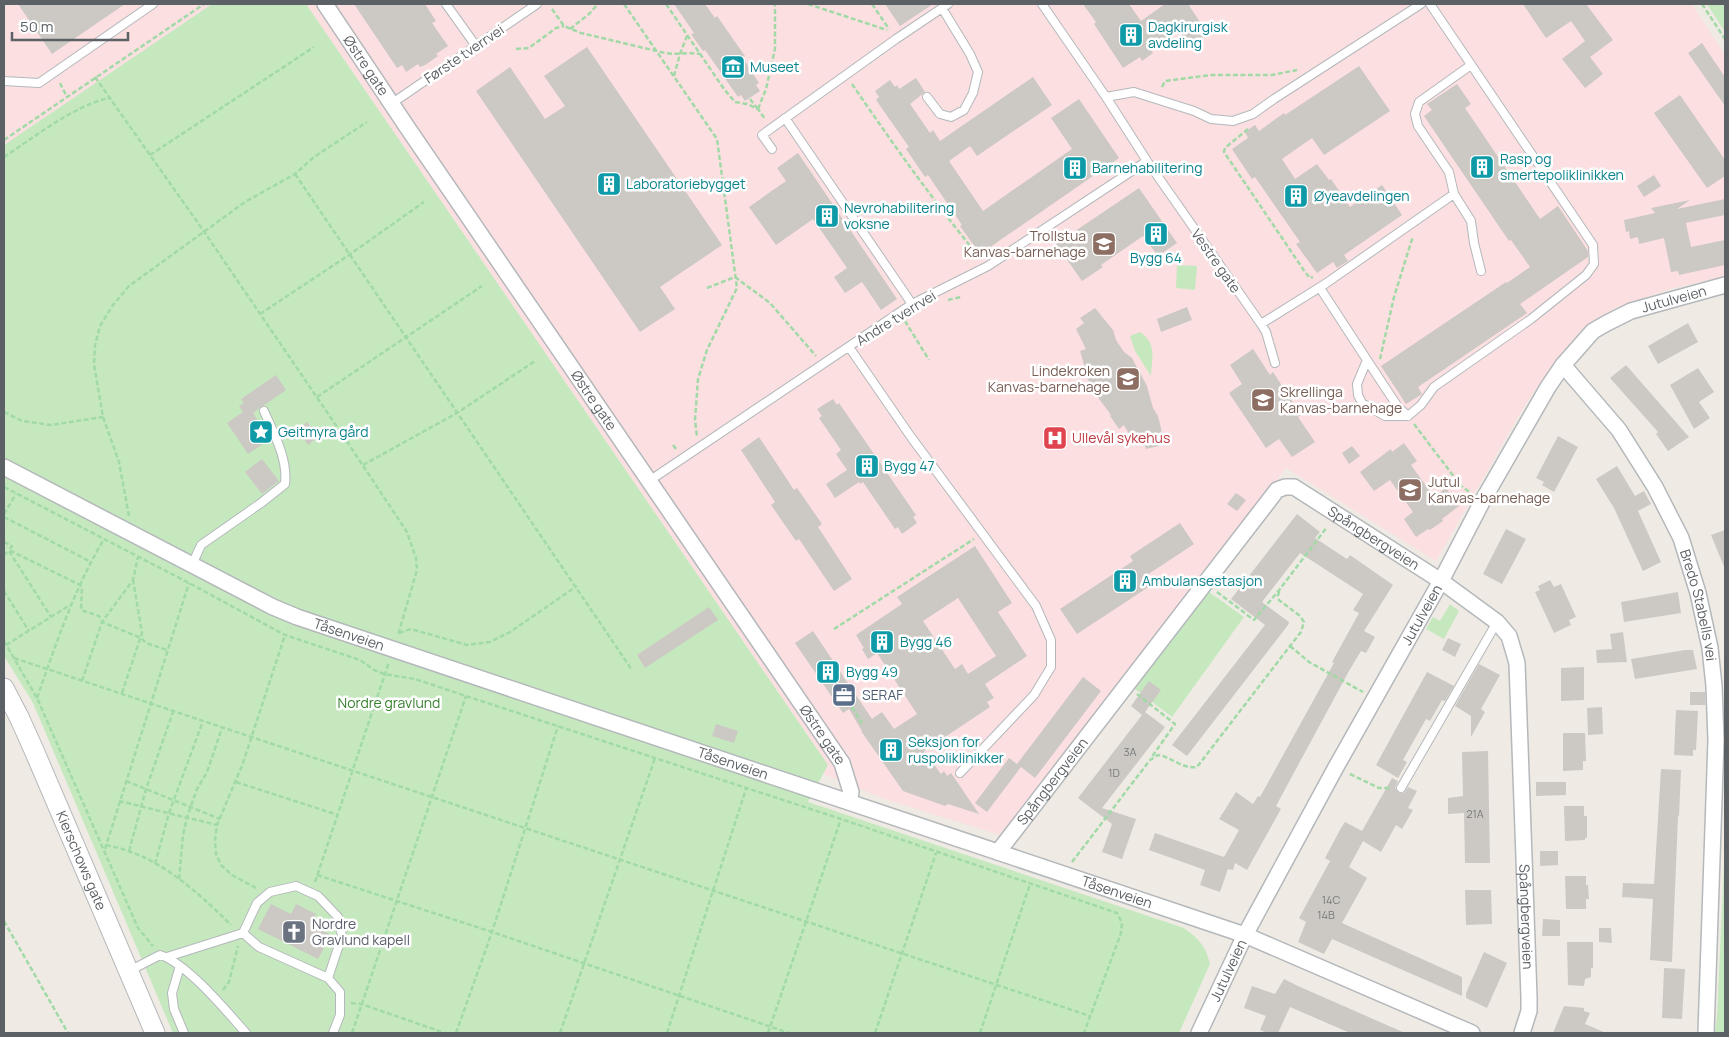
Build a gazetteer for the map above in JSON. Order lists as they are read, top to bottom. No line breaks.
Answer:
{"streets":{"street":["Østre gate","Jutulveien","Spångbergveien","Bredo Stabells vei","Tåsenveien","Kierschows gate"],"lane":["Første tverrvei","Vestre gate","Andre tverrvei"]},"crossings":[["Første tverrvei","Østre gate"],["Østre gate","Andre tverrvei"],["Østre gate","Tåsenveien"],["Vestre gate","Andre tverrvei"],["Jutulveien","Spångbergveien"],["Jutulveien","Bredo Stabells vei"],["Jutulveien","Tåsenveien"],["Spångbergveien","Tåsenveien"]],"parks":["Nordre gravlund"],"places":{"building":["Dagkirurgisk avdeling","Rasp og smertepoliklinikken","Barnehabilitering","Laboratoriebygget","Øyeavdelingen","Nevrohabilitering voksne","Bygg 64","Bygg 47","Ambulansestasjon","Bygg 46","Bygg 49","Seksjon for ruspoliklinikker"],"museum":["Museet"],"school or university":["Trollstua Kanvas-barnehage","Lindekroken Kanvas-barnehage","Skrellinga Kanvas-barnehage","Jutul Kanvas-barnehage"],"place":["Geitmyra gård"],"hospital":["Ullevål sykehus"],"office":["SERAF"],"church":["Nordre Gravlund kapell"]},"house_numbers":["3A","1D","21A","14C","14B"],"scale_bar":"50 m"}
